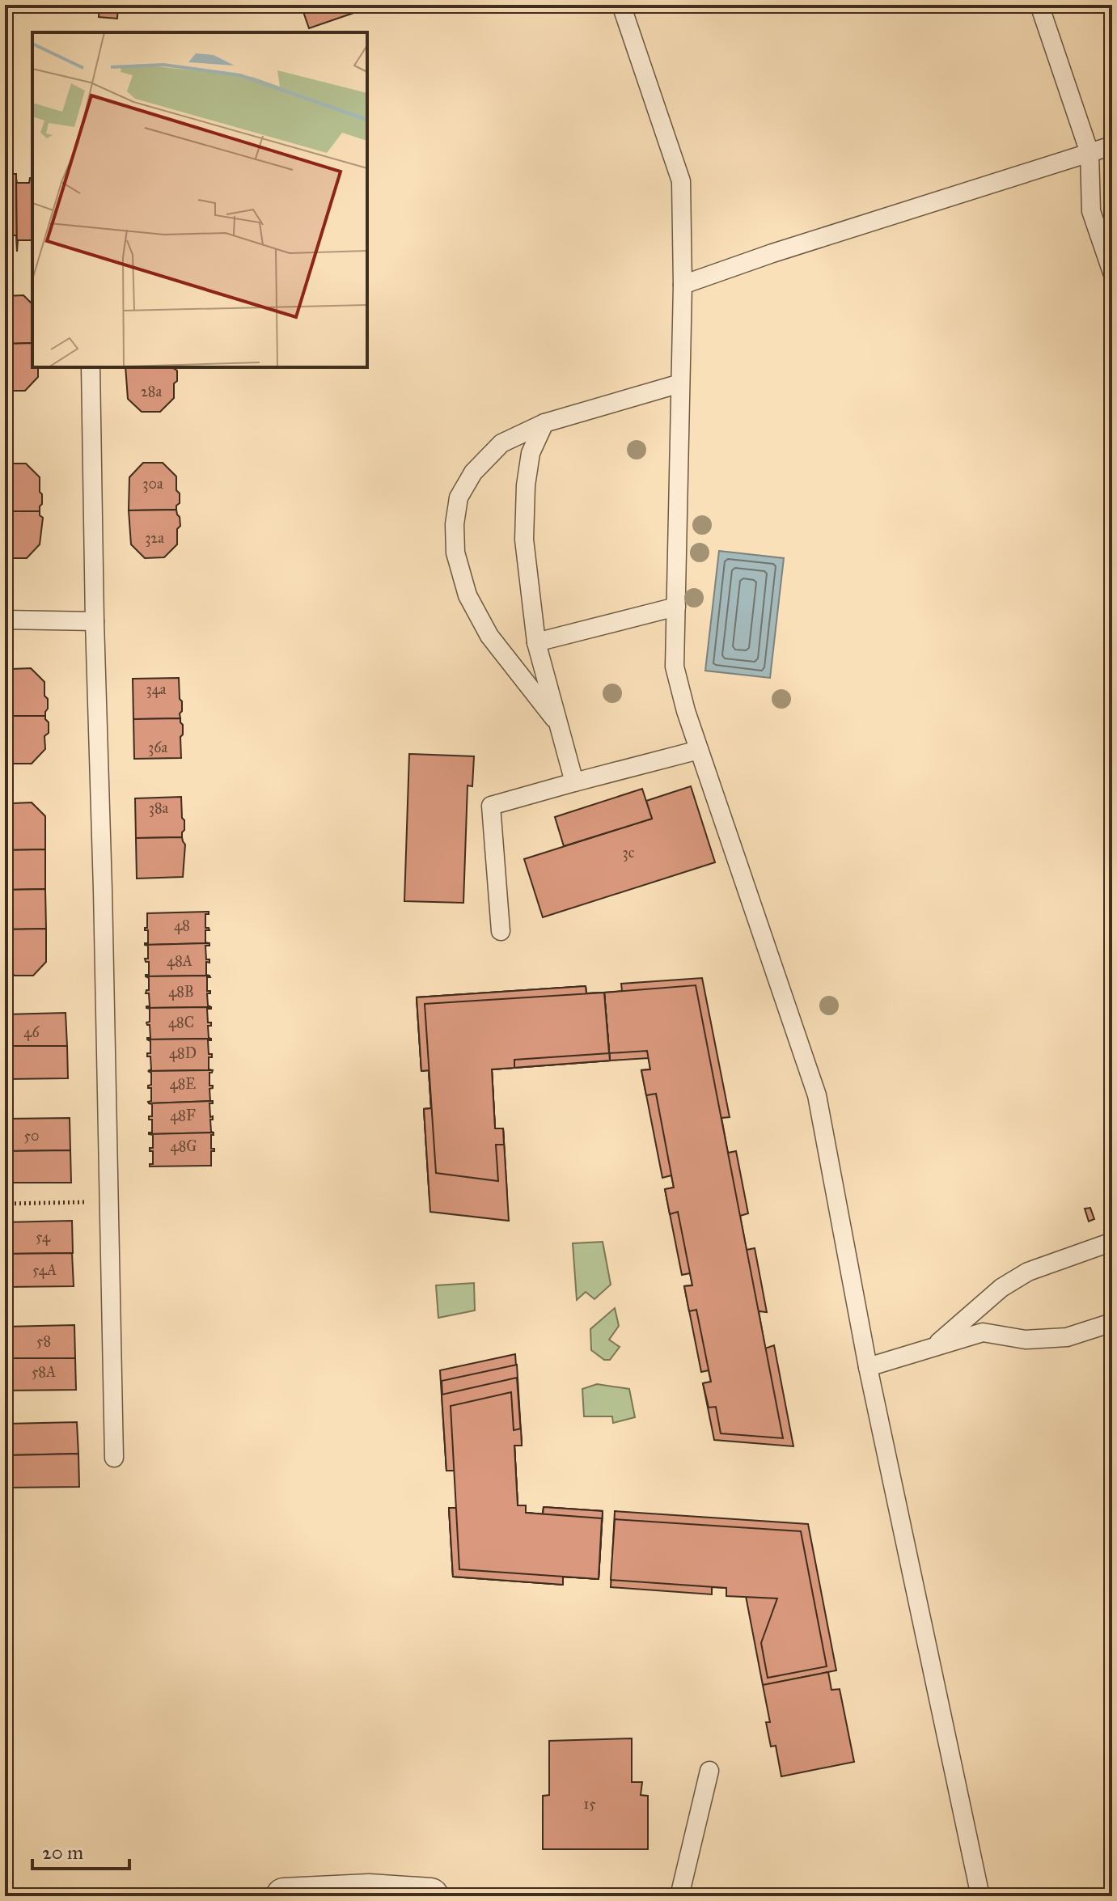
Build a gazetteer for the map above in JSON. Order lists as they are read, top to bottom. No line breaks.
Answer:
{"house_numbers":["28a","30a","32a","34a","36a","38a","3c","48","48A","48B","48C","46","48D","48E","48F","50","48G","54","54A","58","58A","15"],"scale_bar":"20 m"}
